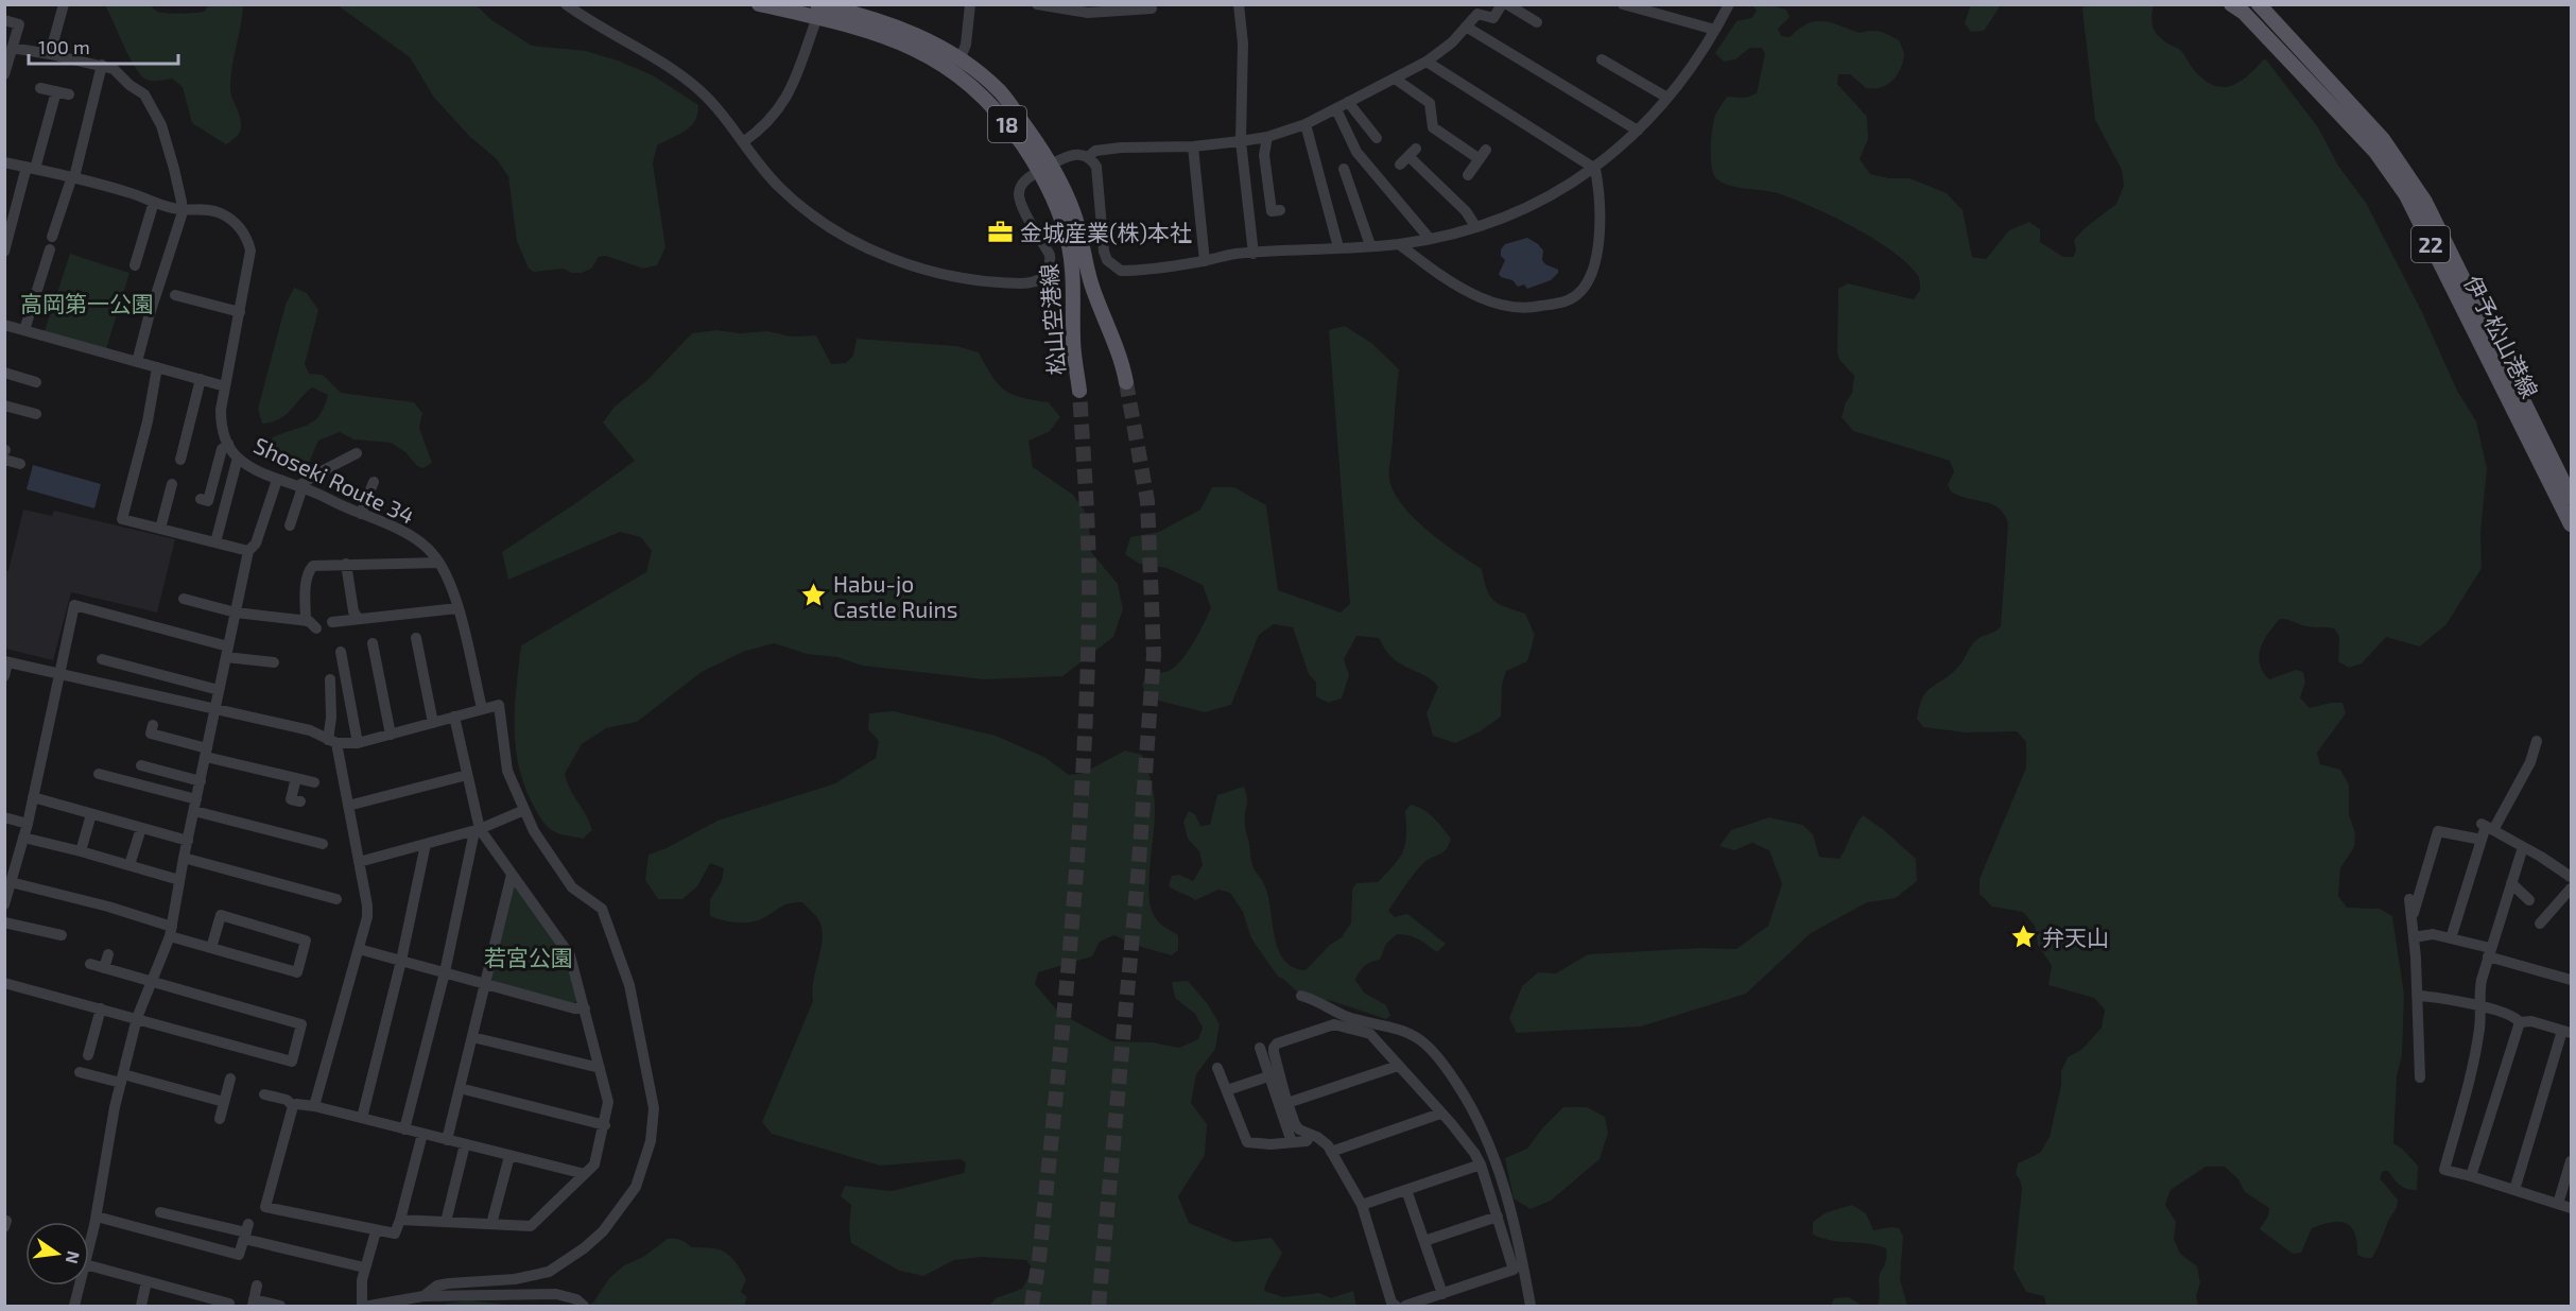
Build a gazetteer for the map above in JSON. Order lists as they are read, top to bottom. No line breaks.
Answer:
{"streets":{"main road":["18","22","松山空港線","伊予松山港線"],"street":["Shoseki Route 34"]},"parks":["高岡第一公園","若宮公園"],"places":{"office":["金城産業(株)本社"],"place":["Habu-jo Castle Ruins","弁天山"]},"scale_bar":"100 m","north":"right"}
